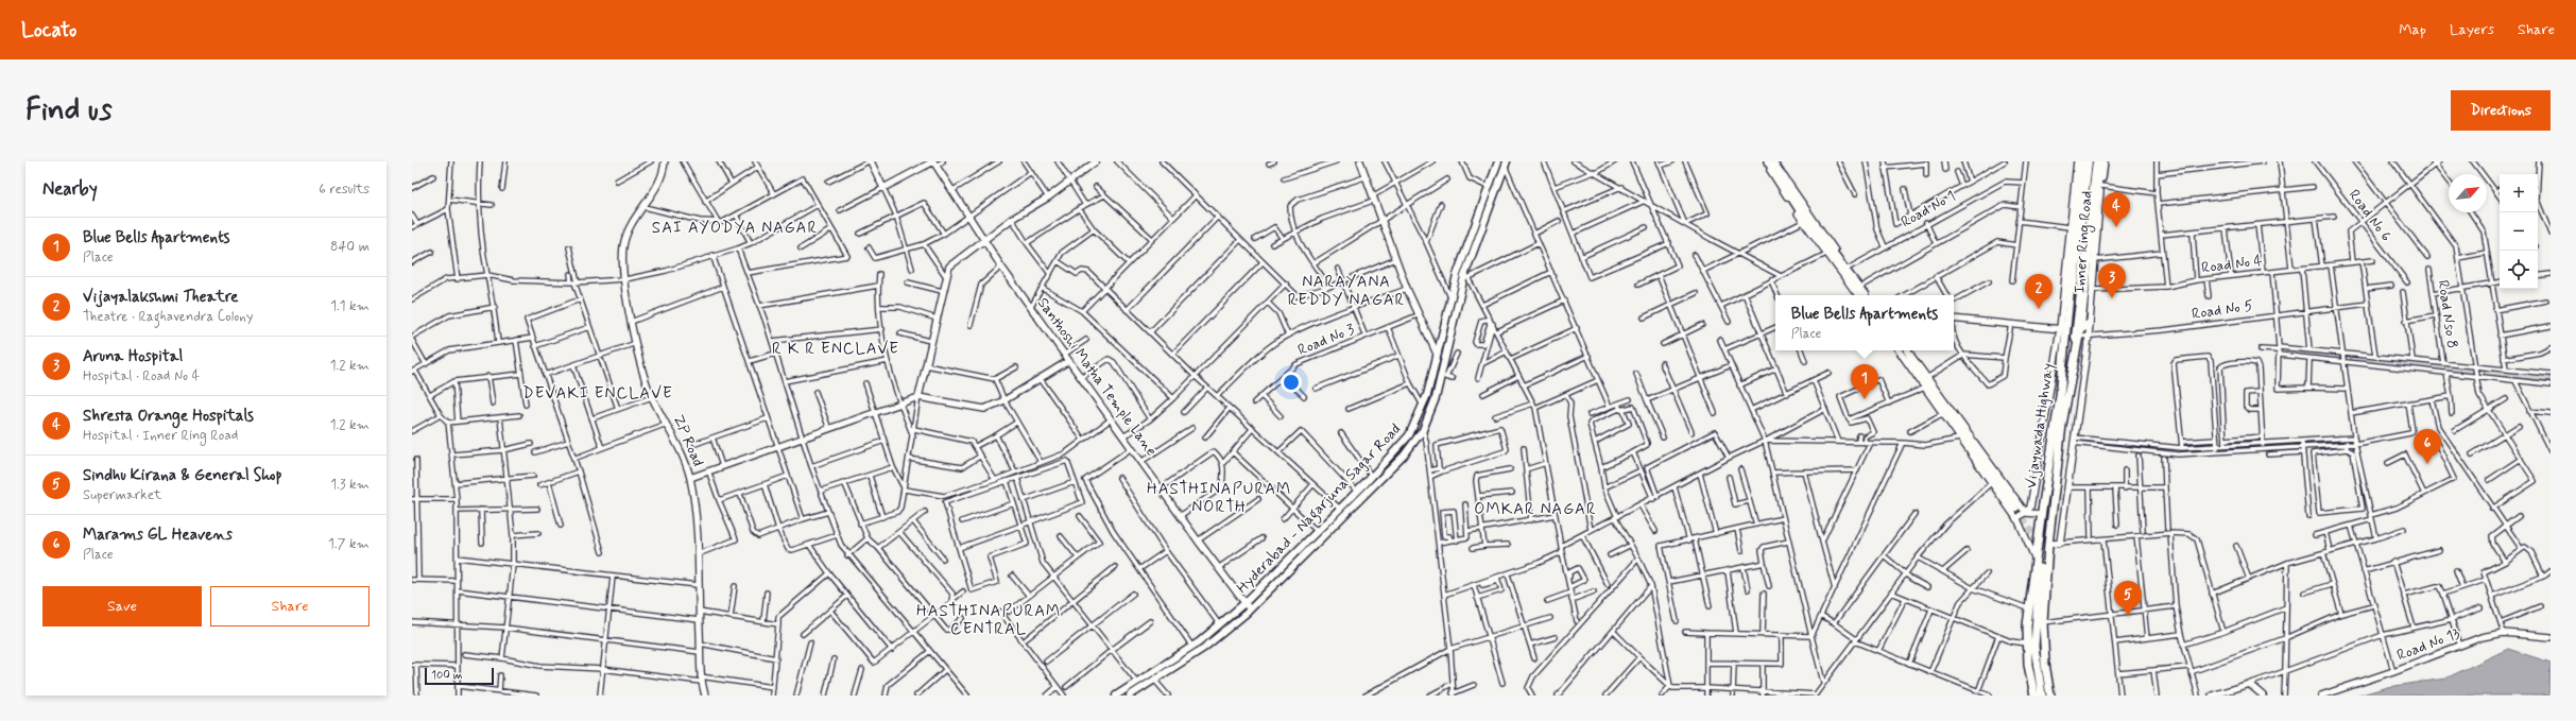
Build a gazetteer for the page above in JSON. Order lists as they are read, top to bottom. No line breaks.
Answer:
{"streets":{"highway":["Vijaywada Highway"],"main road":["Hyderabad - Nagarjuna Sagar Road"],"street":["Road No 1","Road No 6","Inner Ring Road","Road No 4","Road No 5","Road Nso 8","Road No 3","Santhoshi Matha Temple Lane","ZP Road","Road No 13"]},"crossings":[["Inner Ring Road","Road No 4"],["Inner Ring Road","Road No 5"],["Road No 5","Vijaywada Highway"],["Santhoshi Matha Temple Lane","Hyderabad - Nagarjuna Sagar Road"]],"districts":["SAI AYODYA NAGAR","NARAYANA REDDY NAGAR","R K R ENCLAVE","DEVAKI ENCLAVE","HASTHINAPURAM NORTH","OMKAR NAGAR","HASTHINAPURAM CENTRAL"],"scale_bar":"100 m","north":"top right","page":{"header":"Locato","nav":["Map","Layers","Share"],"buttons":["Directions",["Save","Share"]],"title":"Find us","heading":["Nearby","6 results"],"map_buttons":["+","−"],"pins":["4","3","2","1","6","5"],"list":[{"mark":"1","name":"Blue Bells Apartments","note":"Place","value":"840 m"},{"mark":"2","name":"Vijayalakshmi Theatre","note":"Theatre · Raghavendra Colony","value":"1.1 km"},{"mark":"3","name":"Aruna Hospital","note":"Hospital · Road No 4","value":"1.2 km"},{"mark":"4","name":"Shresta Orange Hospitals","note":"Hospital · Inner Ring Road","value":"1.2 km"},{"mark":"5","name":"Sindhu Kirana & General Shop","note":"Supermarket","value":"1.3 km"},{"mark":"6","name":"Marams GL Heavens","note":"Place","value":"1.7 km"}],"popup":["Blue Bells Apartments","Place"],"scale":"100 m"}}
